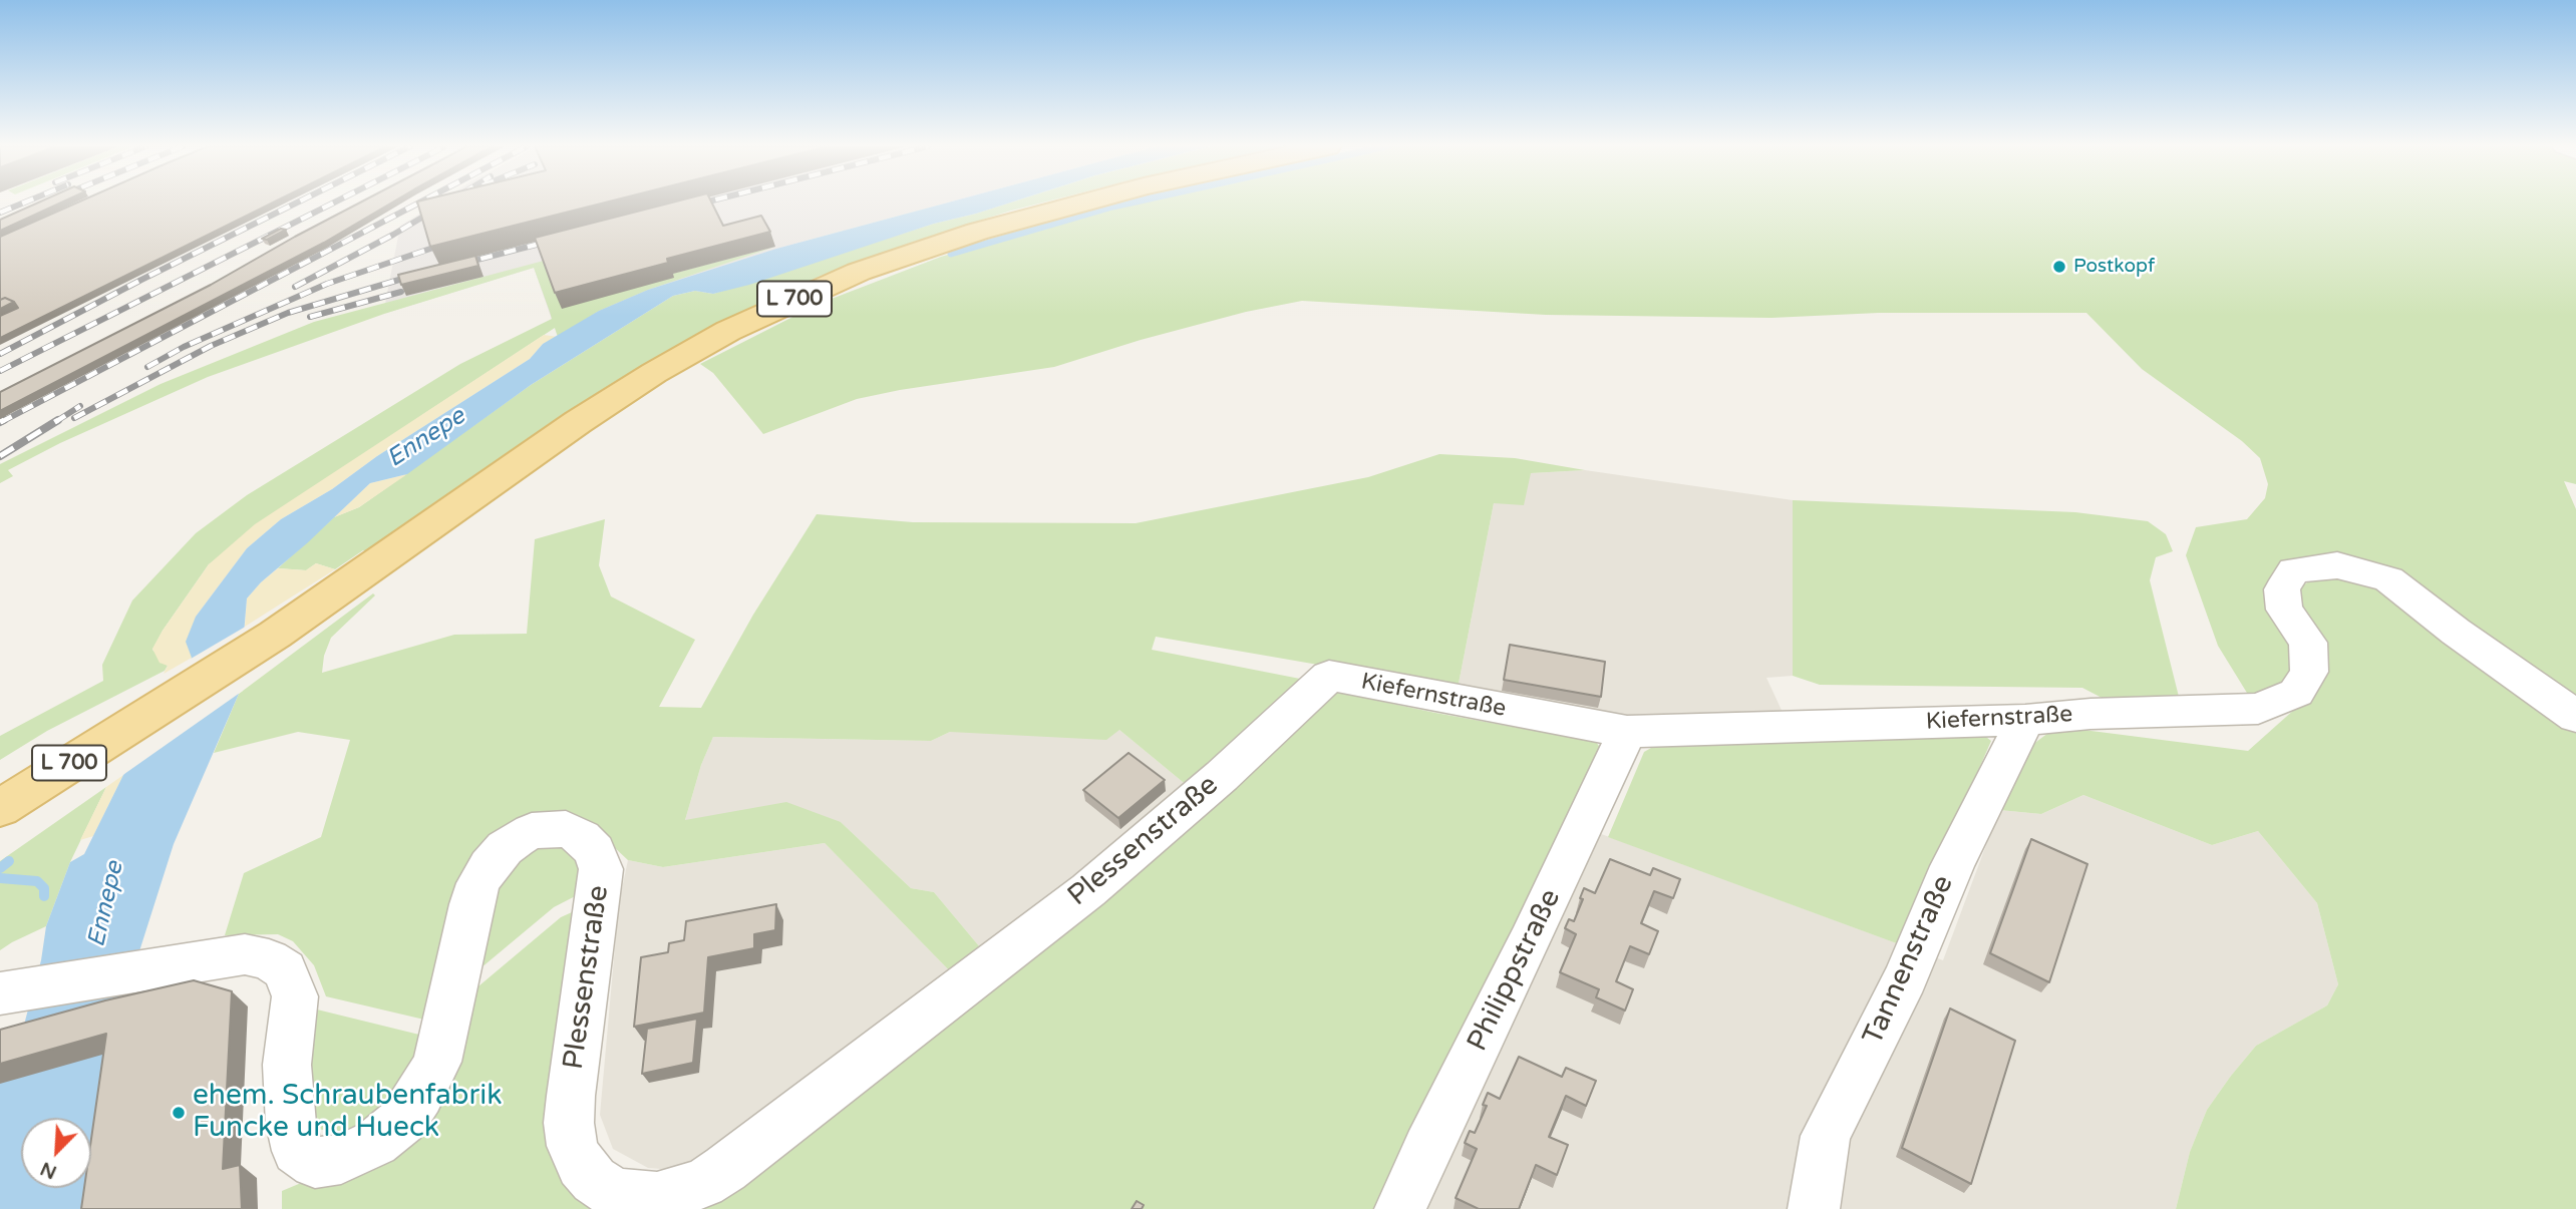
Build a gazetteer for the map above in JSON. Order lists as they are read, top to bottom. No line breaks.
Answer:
{"streets":{"main road":["L 700"],"street":["Kiefernstraße","Plessenstraße","Tannenstraße","Philippstraße"]},"crossings":[["Kiefernstraße","Plessenstraße"],["Kiefernstraße","Tannenstraße"],["Kiefernstraße","Philippstraße"]],"water":["Ennepe"],"places":["Postkopf","ehem. Schraubenfabrik Funcke und Hueck"],"north":"bottom left"}
